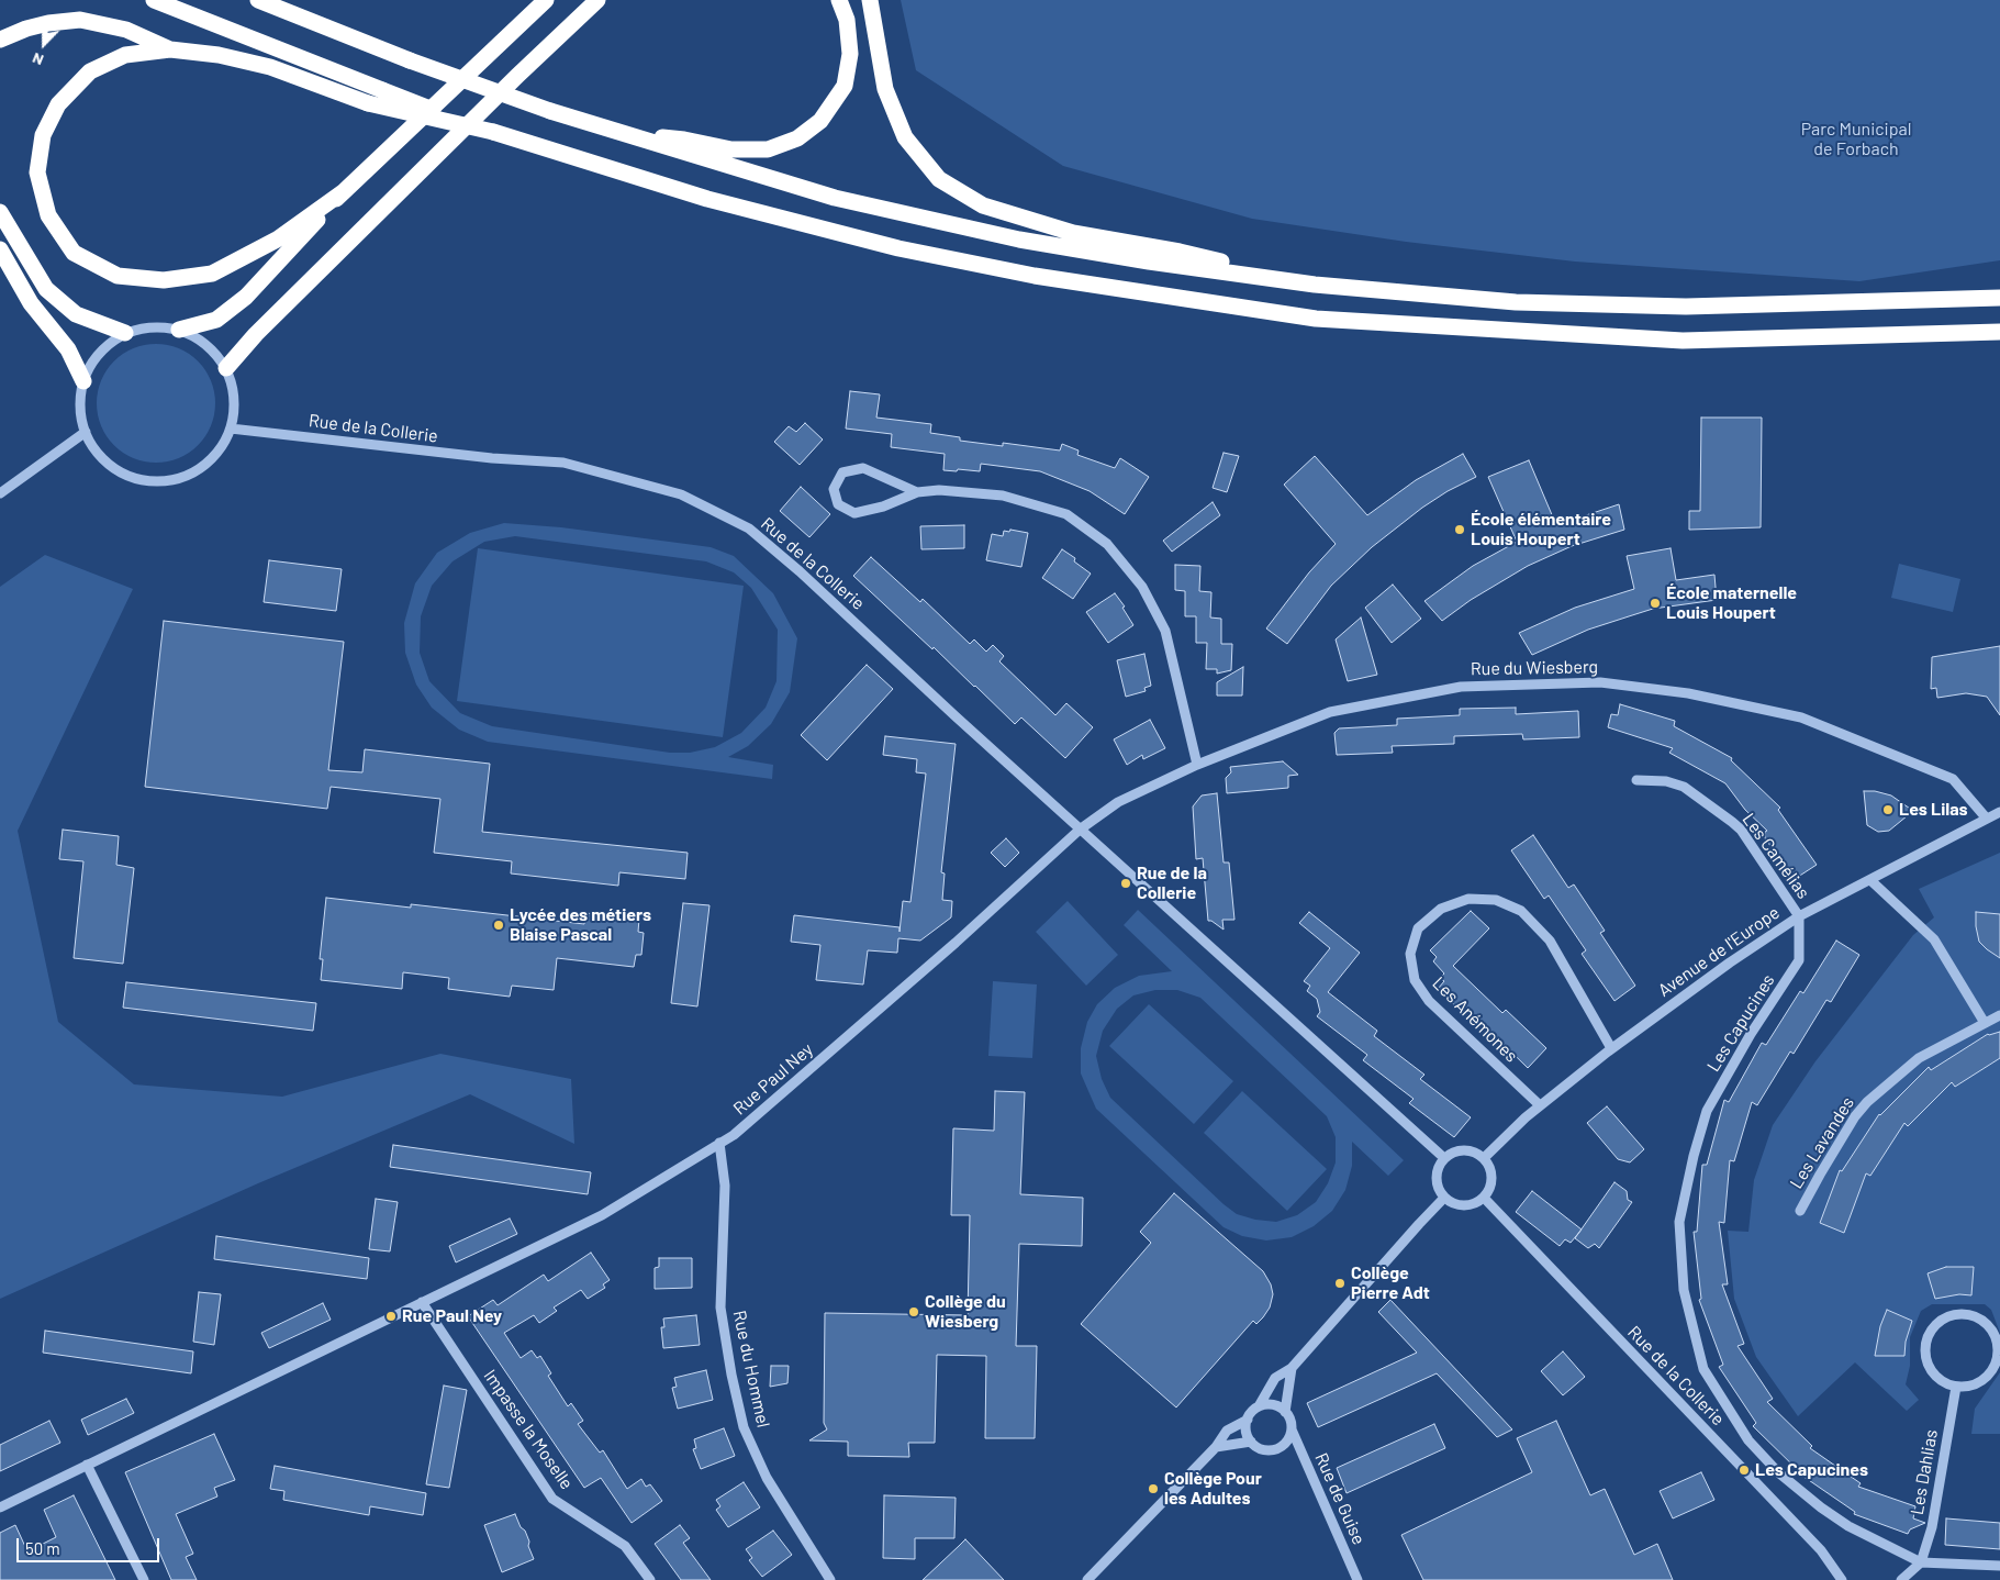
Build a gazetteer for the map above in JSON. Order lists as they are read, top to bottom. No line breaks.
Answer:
{"streets":{"street":["Rue de la Collerie","Rue du Wiesberg","Les Camélias","Avenue de l'Europe","Les Anémones","Les Capucines","Rue Paul Ney","Les Lavandes","Rue du Hommel","Impasse la Moselle","Les Dahlias","Rue de Guise"]},"crossings":[["Rue de la Collerie","Rue du Wiesberg"],["Rue de la Collerie","Avenue de l'Europe"],["Rue de la Collerie","Rue Paul Ney"],["Rue du Wiesberg","Avenue de l'Europe"],["Rue du Wiesberg","Rue Paul Ney"],["Les Camélias","Avenue de l'Europe"],["Les Camélias","Les Capucines"],["Avenue de l'Europe","Les Anémones"],["Avenue de l'Europe","Les Capucines"],["Les Capucines","Les Dahlias"],["Rue Paul Ney","Rue du Hommel"],["Rue Paul Ney","Impasse la Moselle"]],"parks":["Parc Municipal de Forbach"],"places":["École élémentaire Louis Houpert","École maternelle Louis Houpert","Les Lilas","Rue de la Collerie","Lycée des métiers Blaise Pascal","Collège Pierre Adt","Collège du Wiesberg","Rue Paul Ney","Les Capucines","Collège Pour les Adultes"],"scale_bar":"50 m","north":"bottom"}
